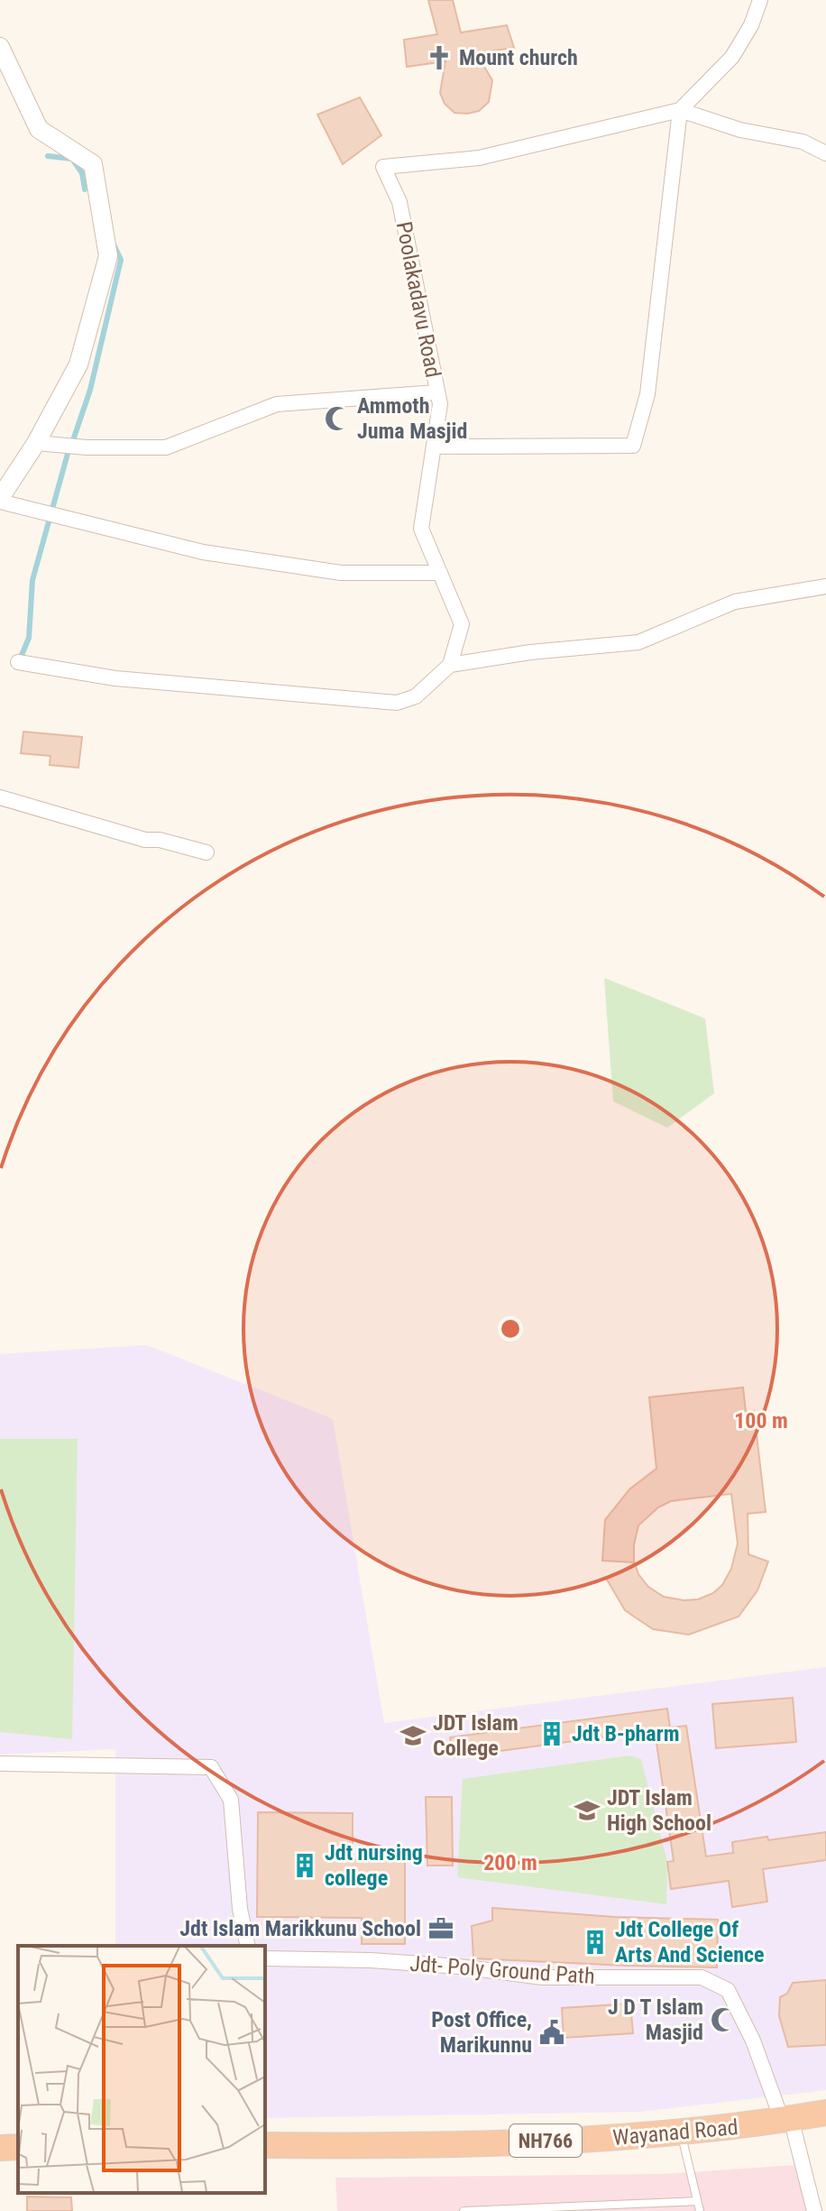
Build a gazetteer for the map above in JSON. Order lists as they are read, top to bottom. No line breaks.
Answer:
{"streets":{"highway":["Wayanad Road","NH766"],"street":["Poolakadavu Road","Jdt- Poly Ground Path"]},"crossings":[["Jdt- Poly Ground Path","Wayanad Road"]],"places":{"church":["Mount church"],"mosque":["Ammoth Juma Masjid","J D T Islam Masjid"],"building":["Jdt B-pharm","Jdt nursing college","Jdt College Of Arts And Science"],"school or university":["JDT Islam College","JDT Islam High School"],"office":["Jdt Islam Marikkunu School"],"public building":["Post Office, Marikunnu"]},"rings":["100 m","200 m"]}
